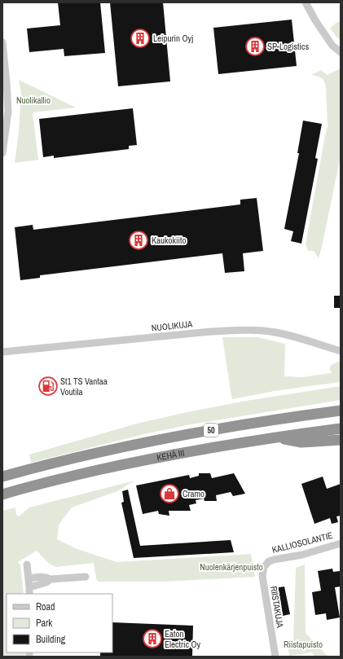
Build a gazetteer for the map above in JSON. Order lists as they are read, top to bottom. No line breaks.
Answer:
{"streets":{"highway":["50","KEHÄ III"],"street":["NUOLIKUJA","KALLIOSOLANTIE","RIISTAKUJA"]},"crossings":[["KALLIOSOLANTIE","RIISTAKUJA"]],"parks":["Nuolikallio","Nuolenkärjenpuisto","Riistapuisto"],"places":{"building":["Leipurin Oyj","SP-Logistics","Kaukokiito","Eaton Electric Oy"],"fuel station":["St1 TS Vantaa Voutila"],"shop":["Cramo"]},"legend":["Road","Park","Building"]}
